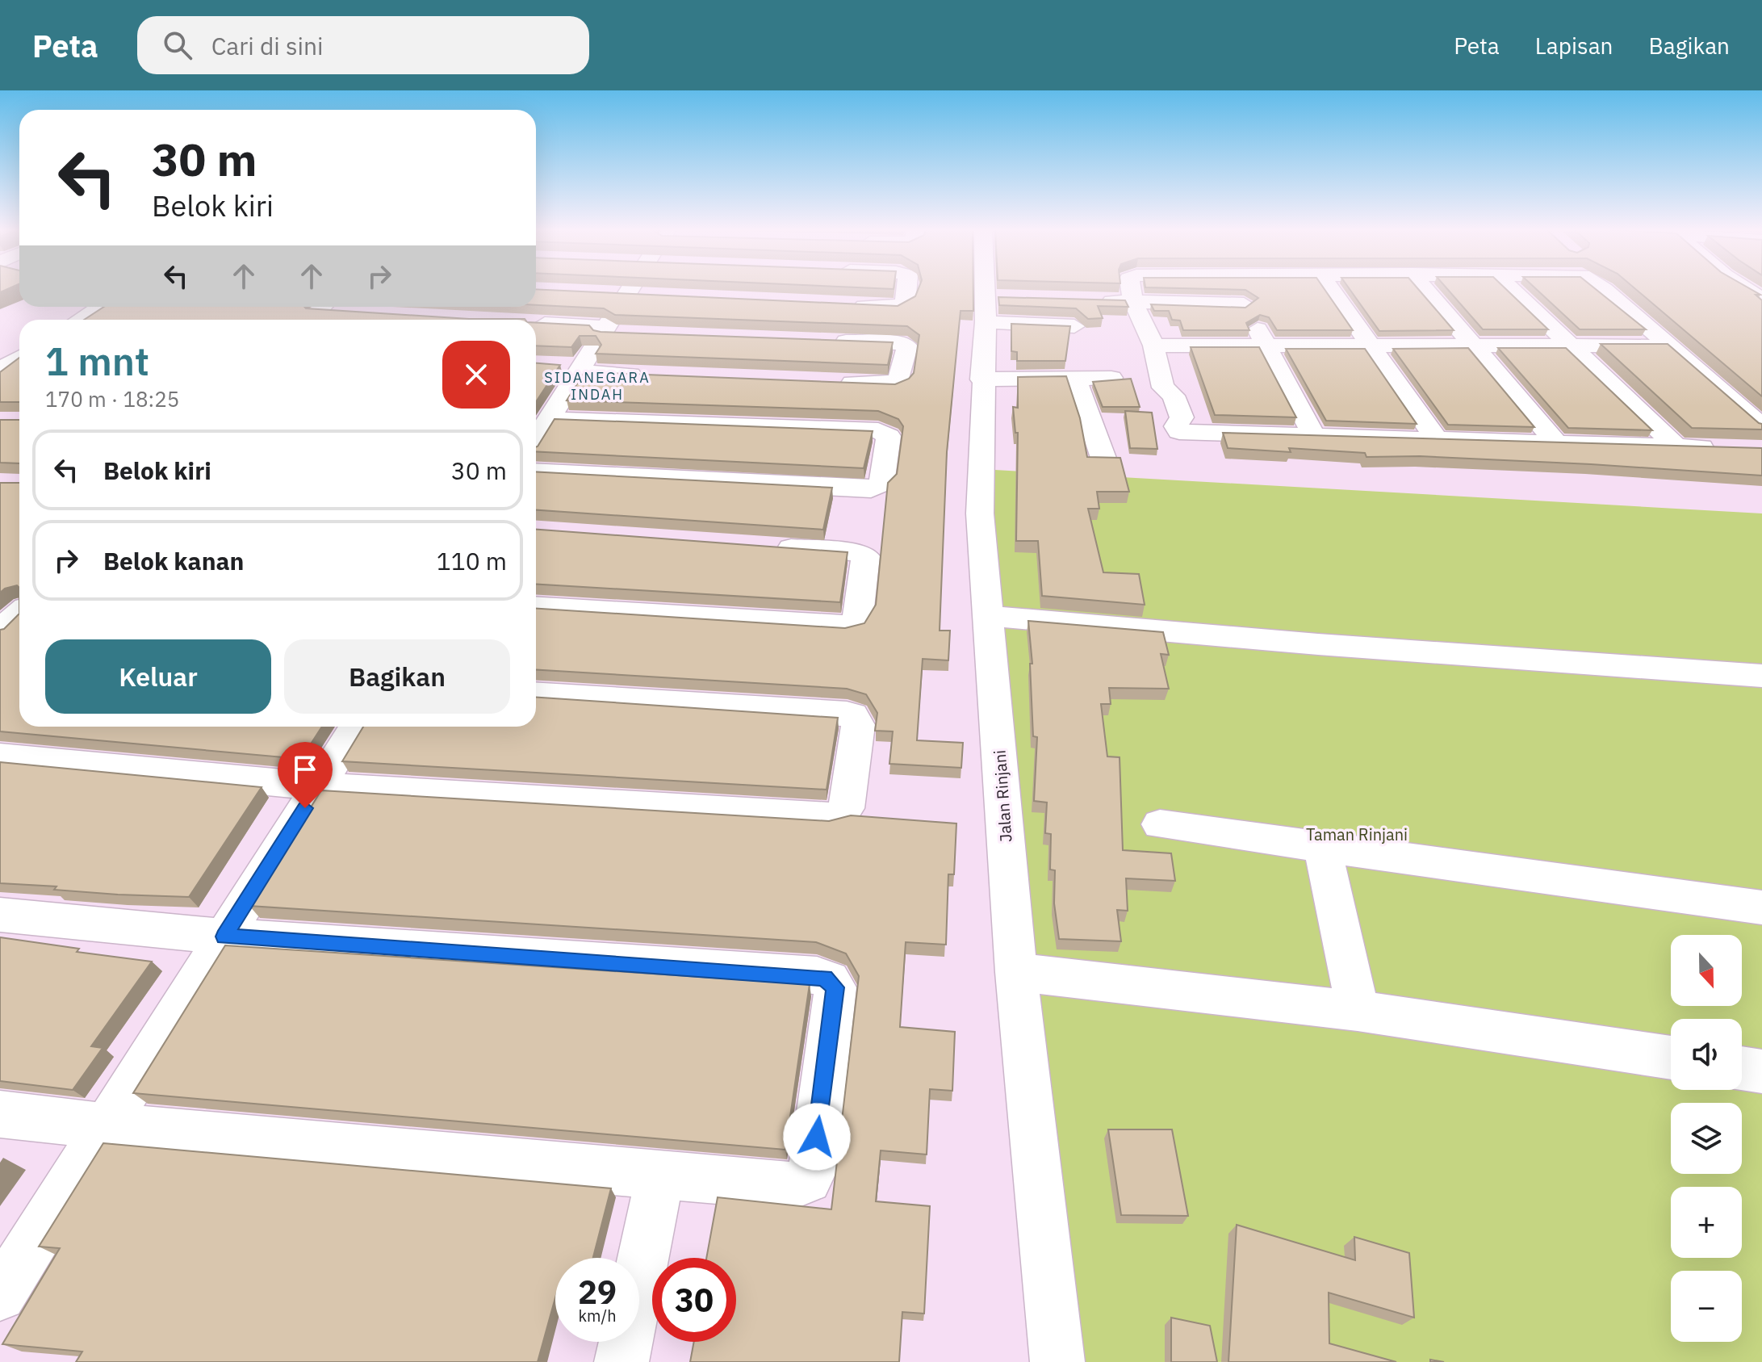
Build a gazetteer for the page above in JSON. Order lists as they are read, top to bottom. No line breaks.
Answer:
{"streets":{"street":["Jalan Rinjani"]},"districts":["SIDANEGARA INDAH"],"parks":["Taman Rinjani"],"north":"bottom","page":{"header":"Peta","search":"Cari di sini","nav":["Peta","Lapisan","Bagikan"],"turn":["30 m","Belok kiri"],"heading":["1 mnt","170 m · 18:25"],"list":[{"name":"Belok kiri","value":"30 m"},{"name":"Belok kanan","value":"110 m"}],"buttons":["Keluar","Bagikan"],"map_buttons":["+","−"],"speed":"29 km/h","limit":"30"}}
